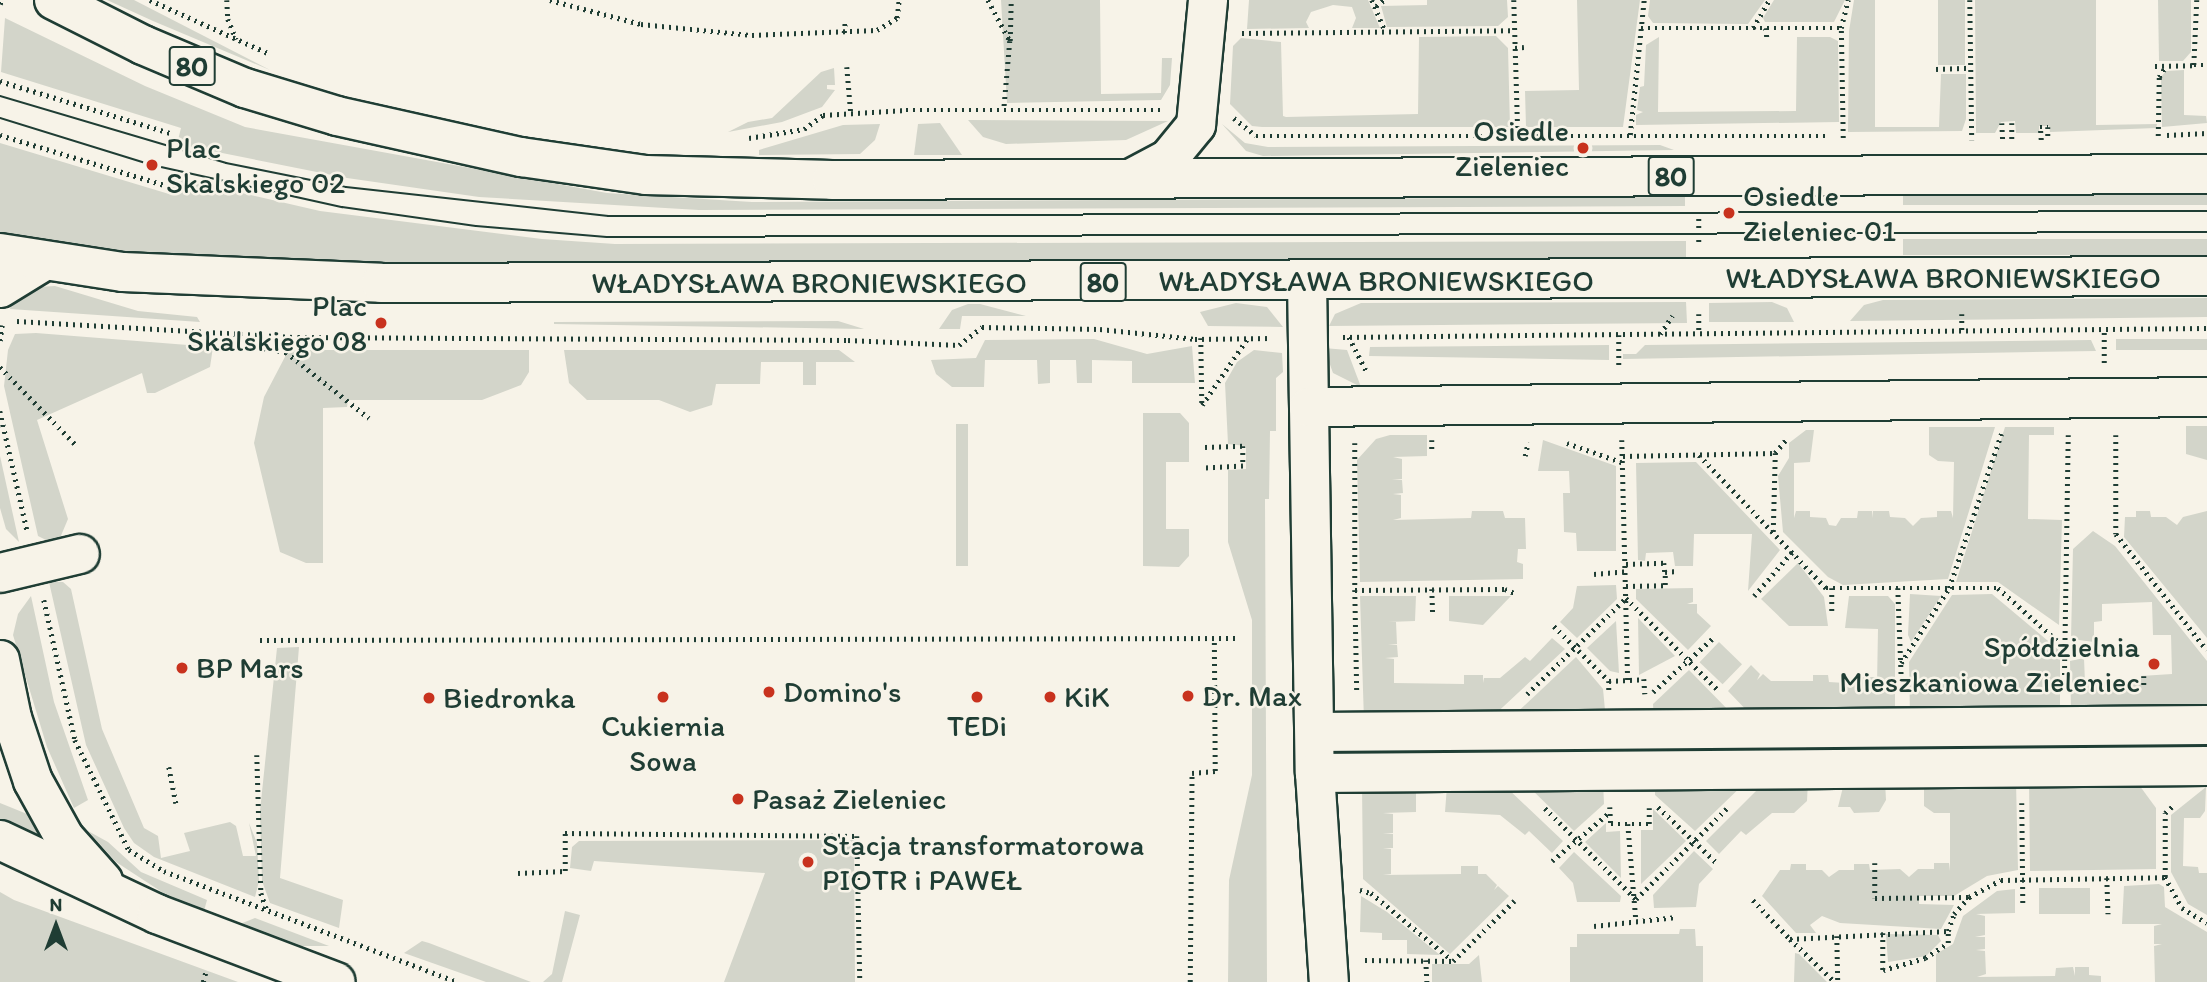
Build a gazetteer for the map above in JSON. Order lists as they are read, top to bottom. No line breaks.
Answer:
{"streets":{"main road":["80","WŁADYSŁAWA BRONIEWSKIEGO"]},"places":["Osiedle Zieleniec","Plac Skalskiego 02","Osiedle Zieleniec 01","Plac Skalskiego 08","Spółdzielnia Mieszkaniowa Zieleniec","BP Mars","Domino's","Dr. Max","Cukiernia Sowa","TEDi","KiK","Biedronka","Pasaż Zieleniec","Stacja transformatorowa PIOTR i PAWEŁ"],"north":"top"}
